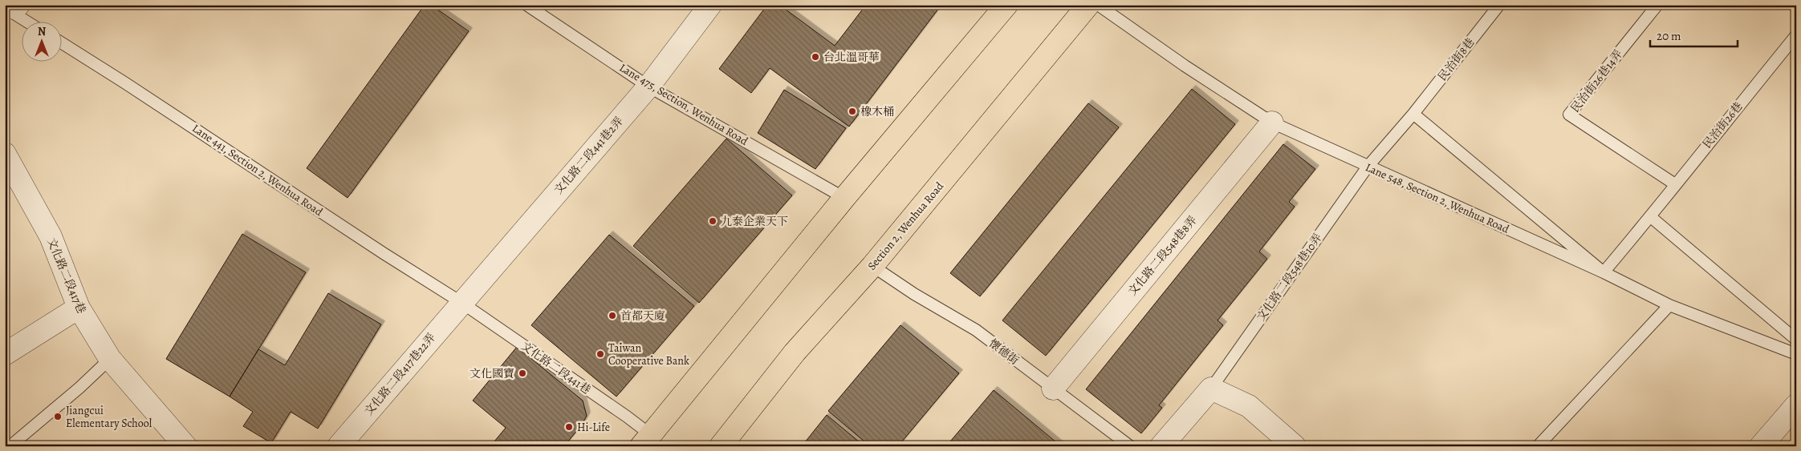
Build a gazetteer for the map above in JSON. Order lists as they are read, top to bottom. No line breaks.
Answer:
{"streets":{"main road":["Section 2, Wenhua Road"],"street":["文化路二段441巷2弄","文化路二段548巷8弄","文化路二段417巷","文化路二段417巷22弄"],"lane":["民治街8巷","民治街26巷14弄","Lane 475, Section, Wenhua Road","民治街26巷","Lane 441, Section 2, Wenhua Road","Lane 548, Section 2, Wenhua Road","文化路二段548巷10弄","懷德街","文化路二段441巷"]},"crossings":[["民治街8巷","Lane 548, Section 2, Wenhua Road"],["民治街8巷","文化路二段548巷10弄"],["民治街26巷14弄","民治街26巷"],["Lane 475, Section, Wenhua Road","文化路二段441巷2弄"],["民治街26巷","Lane 548, Section 2, Wenhua Road"],["文化路二段441巷2弄","Lane 441, Section 2, Wenhua Road"],["文化路二段441巷2弄","文化路二段441巷"],["文化路二段441巷2弄","文化路二段417巷22弄"],["Lane 441, Section 2, Wenhua Road","文化路二段441巷"],["Lane 441, Section 2, Wenhua Road","文化路二段417巷22弄"],["Lane 548, Section 2, Wenhua Road","文化路二段548巷8弄"],["Lane 548, Section 2, Wenhua Road","文化路二段548巷10弄"],["Section 2, Wenhua Road","懷德街"],["文化路二段548巷8弄","懷德街"],["文化路二段441巷","文化路二段417巷22弄"]],"places":["台北溫哥華","橡木桶","九泰企業天下","首都天廈","Taiwan Cooperative Bank","文化國寶","Jiangcui Elementary School","Hi-Life"],"scale_bar":"20 m","north":"top"}
